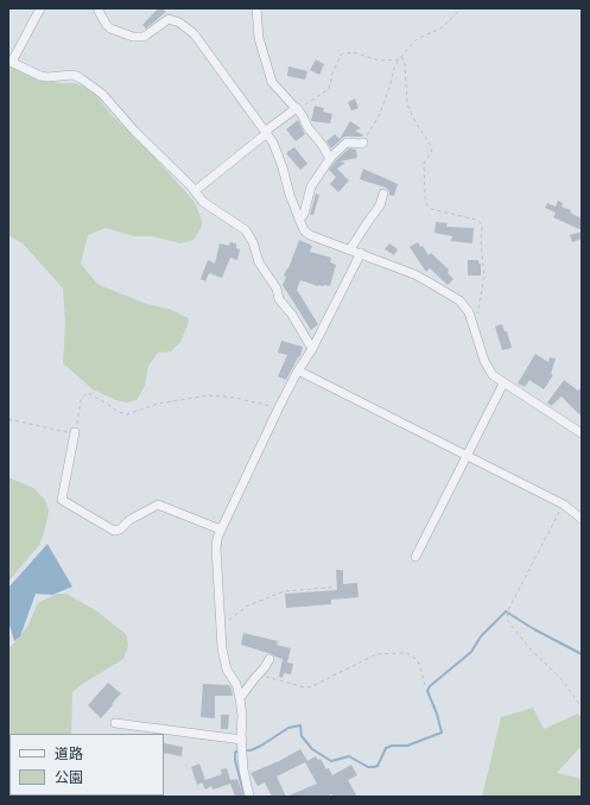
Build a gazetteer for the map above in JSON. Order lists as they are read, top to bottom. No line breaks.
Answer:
{"legend":["道路","公園"]}
